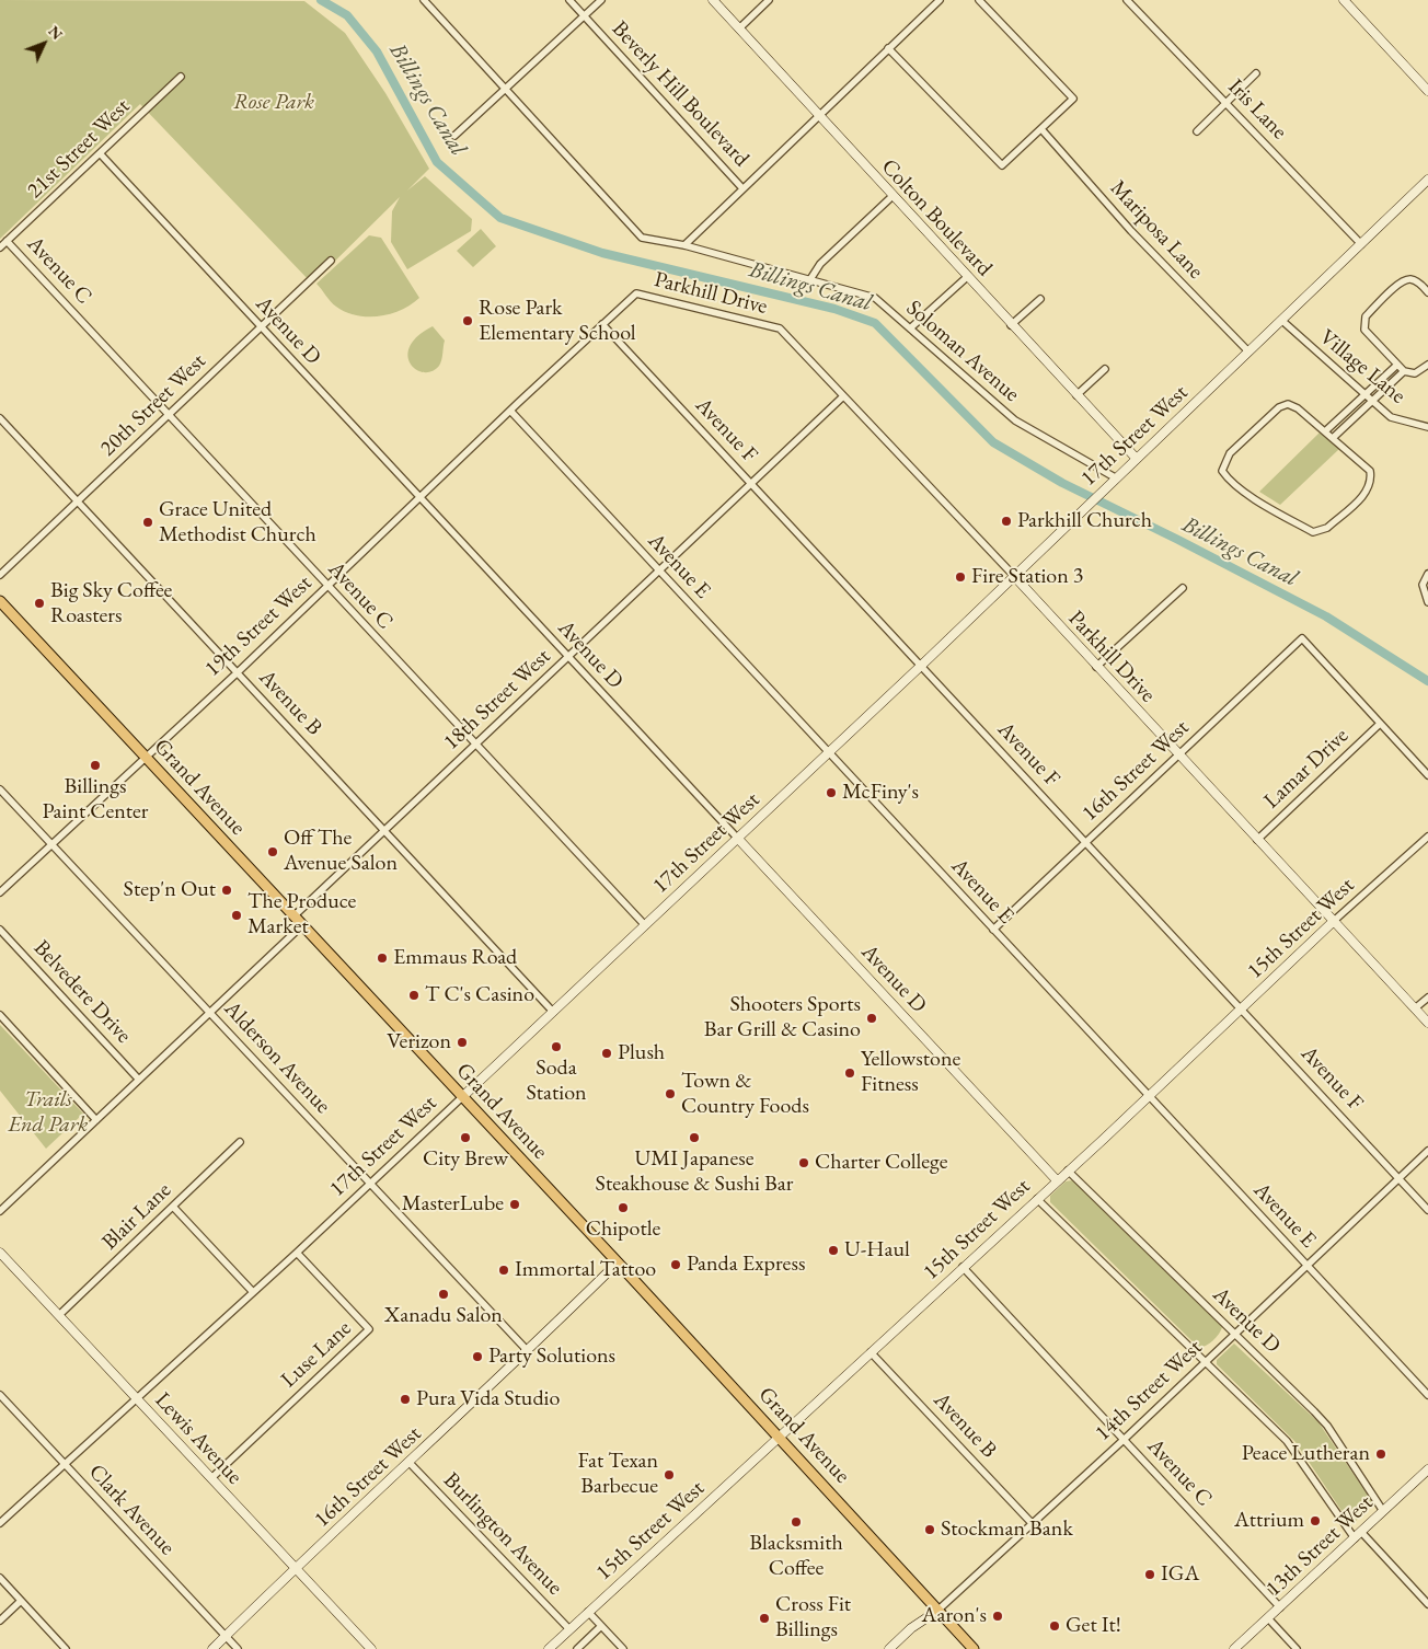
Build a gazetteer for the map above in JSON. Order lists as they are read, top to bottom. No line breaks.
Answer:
{"streets":{"main road":["Grand Avenue"],"street":["Beverly Hill Boulevard","Iris Lane","21st Street West","Colton Boulevard","Mariposa Lane","Avenue C","Parkhill Drive","Avenue D","Soloman Avenue","Village Lane","20th Street West","Avenue F","17th Street West","Avenue E","19th Street West","18th Street West","Avenue B","Lamar Drive","16th Street West","15th Street West","Belvedere Drive","Alderson Avenue","Blair Lane","Luse Lane","14th Street West","Lewis Avenue","Clark Avenue","Burlington Avenue","13th Street West"]},"crossings":[["Iris Lane","17th Street West"],["21st Street West","Avenue C"],["21st Street West","Avenue D"],["Colton Boulevard","17th Street West"],["Mariposa Lane","17th Street West"],["Avenue C","20th Street West"],["Avenue C","17th Street West"],["Avenue C","19th Street West"],["Avenue C","18th Street West"],["Avenue C","15th Street West"],["Avenue C","14th Street West"],["Avenue C","13th Street West"],["Parkhill Drive","Soloman Avenue"],["Parkhill Drive","17th Street West"],["Parkhill Drive","19th Street West"],["Parkhill Drive","18th Street West"],["Parkhill Drive","Lamar Drive"],["Parkhill Drive","16th Street West"],["Parkhill Drive","15th Street West"],["Avenue D","20th Street West"],["Avenue D","17th Street West"],["Avenue D","19th Street West"],["Avenue D","18th Street West"],["Avenue D","15th Street West"],["Avenue D","14th Street West"],["Avenue D","13th Street West"],["Soloman Avenue","17th Street West"],["Village Lane","17th Street West"],["20th Street West","Avenue B"],["Avenue F","17th Street West"],["Avenue F","19th Street West"],["Avenue F","18th Street West"],["Avenue F","16th Street West"],["Avenue F","15th Street West"],["Avenue F","14th Street West"],["17th Street West","Avenue E"],["17th Street West","Avenue B"],["17th Street West","Grand Avenue"],["17th Street West","Alderson Avenue"],["17th Street West","Luse Lane"],["17th Street West","Lewis Avenue"],["17th Street West","Clark Avenue"],["Avenue E","19th Street West"],["Avenue E","18th Street West"],["Avenue E","16th Street West"],["Avenue E","15th Street West"],["Avenue E","14th Street West"],["19th Street West","Avenue B"],["19th Street West","Grand Avenue"],["19th Street West","Alderson Avenue"],["18th Street West","Avenue B"],["18th Street West","Grand Avenue"],["Avenue B","15th Street West"],["Avenue B","14th Street West"],["Lamar Drive","16th Street West"],["16th Street West","Grand Avenue"],["16th Street West","Alderson Avenue"],["16th Street West","Lewis Avenue"],["16th Street West","Clark Avenue"],["16th Street West","Burlington Avenue"],["Grand Avenue","15th Street West"],["Grand Avenue","14th Street West"],["15th Street West","Burlington Avenue"],["Blair Lane","Lewis Avenue"],["Luse Lane","Lewis Avenue"]],"water":["Billings Canal"],"parks":["Rose Park","Trails End Park"],"places":["Rose Park Elementary School","Parkhill Church","Grace United Methodist Church","Fire Station 3","Big Sky Coffee Roasters","Billings Paint Center","McFiny's","Off The Avenue Salon","Step'n Out","The Produce Market","Emmaus Road","T C's Casino","Shooters Sports Bar Grill & Casino","Verizon","Soda Station","Plush","Yellowstone Fitness","Town & Country Foods","City Brew","UMI Japanese Steakhouse & Sushi Bar","Charter College","MasterLube","Chipotle","U-Haul","Panda Express","Immortal Tattoo","Xanadu Salon","Party Solutions","Pura Vida Studio","Peace Lutheran","Fat Texan Barbecue","Attrium","Blacksmith Coffee","Stockman Bank","IGA","Aaron's","Cross Fit Billings","Get It!"],"north":"top right"}
